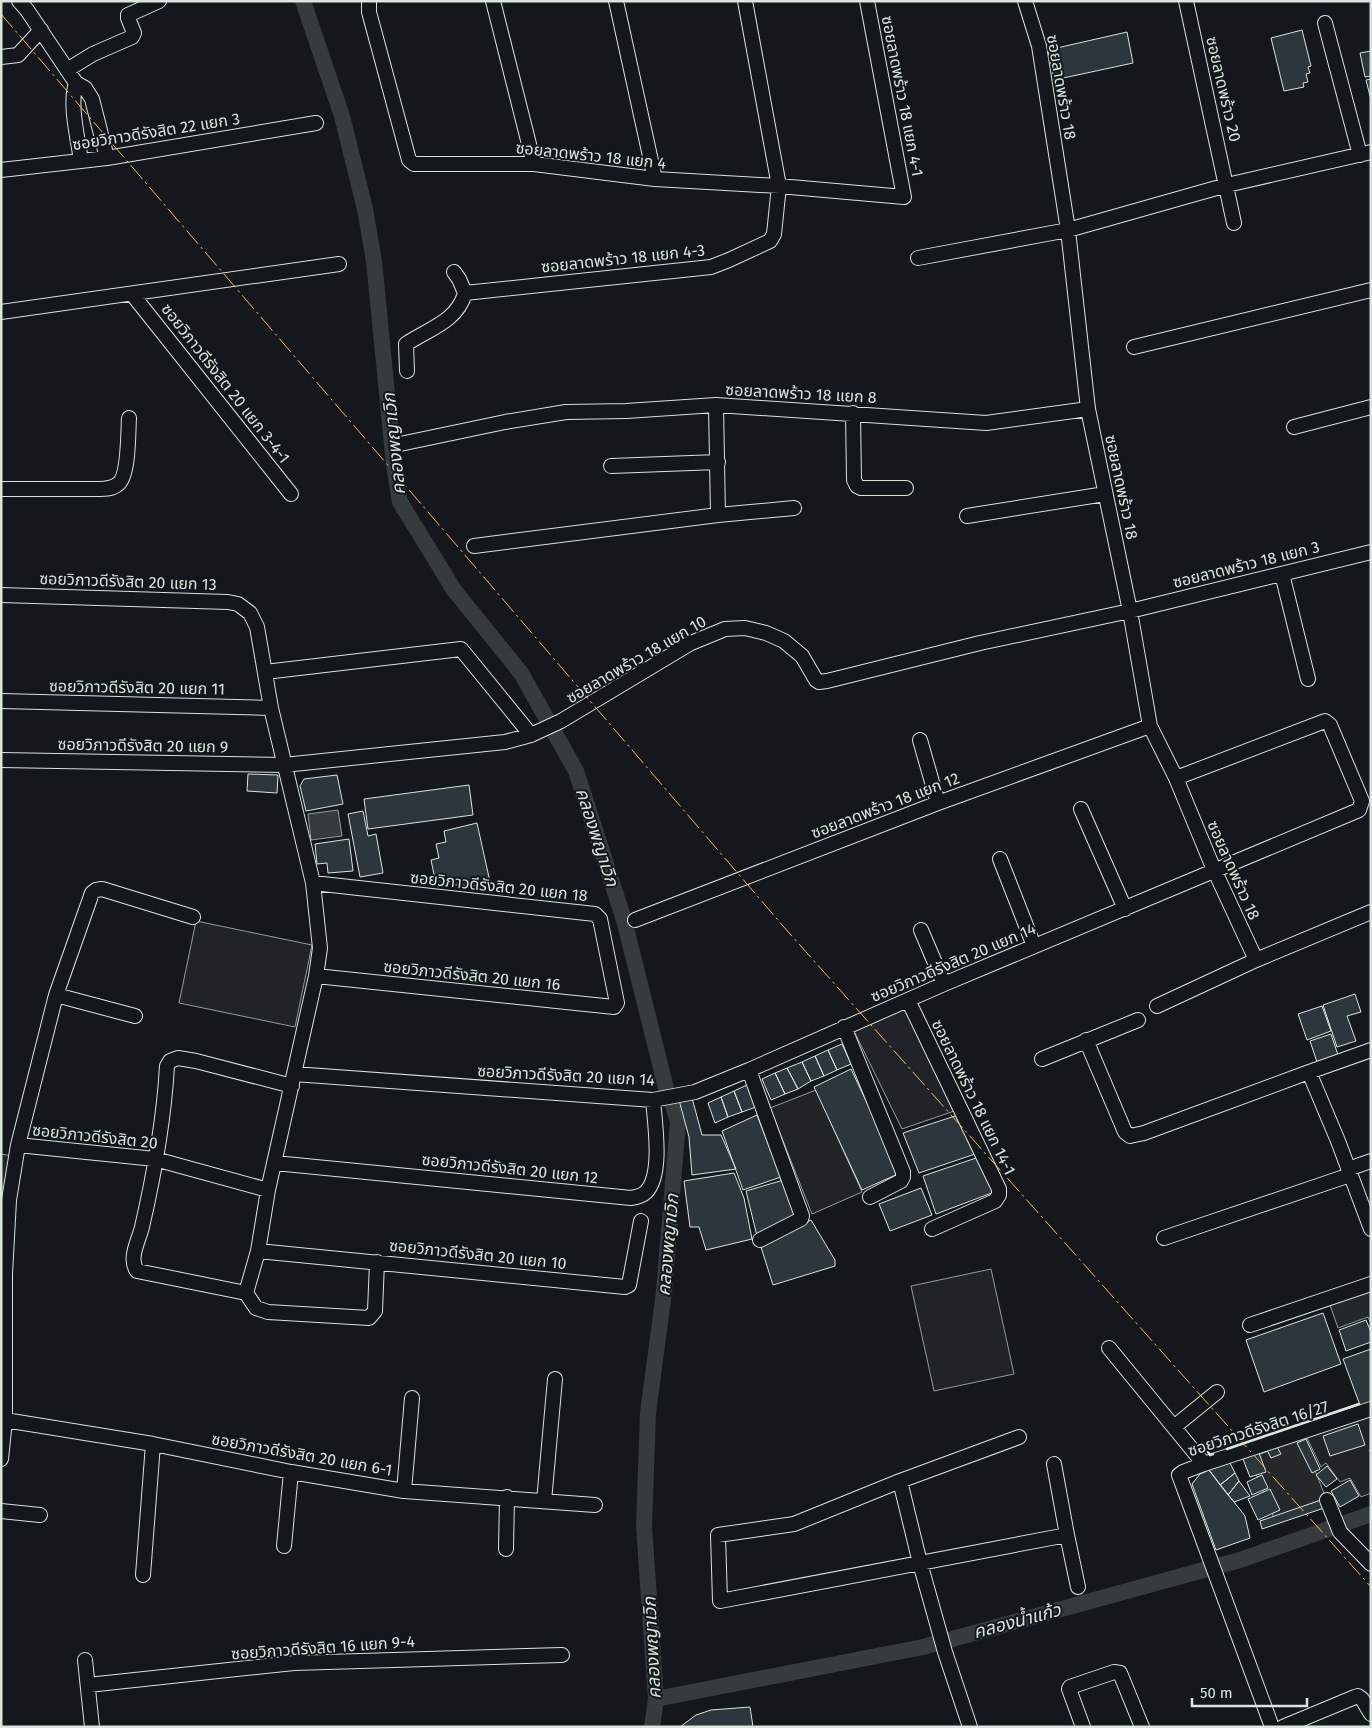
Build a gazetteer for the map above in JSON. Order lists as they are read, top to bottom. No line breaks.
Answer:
{"streets":{"street":["ซอยลาดพร้าว 18","ซอยลาดพร้าว 20","ซอยลาดพร้าว 18 แยก 4-1","ซอยวิภาวดีรังสิต 22 แยก 3","ซอยลาดพร้าว 18 แยก 4","ซอยลาดพร้าว 18 แยก 4-3","ซอยวิภาวดีรังสิต 20 แยก 3-4-1","ซอยลาดพร้าว 18 แยก 8","ซอยลาดพร้าว 18 แยก 3","ซอยวิภาวดีรังสิต 20 แยก 13","ซอยลาดพร้าว 18 แยก 10","ซอยวิภาวดีรังสิต 20 แยก 11","ซอยวิภาวดีรังสิต 20 แยก 9","ซอยลาดพร้าว 18 แยก 12","ซอยวิภาวดีรังสิต 20 แยก 18","ซอยวิภาวดีรังสิต 20 แยก 14","ซอยวิภาวดีรังสิต 20 แยก 16","ซอยลาดพร้าว 18 แยก 14-1","ซอยวิภาวดีรังสิต 20","ซอยวิภาวดีรังสิต 20 แยก 12","ซอยวิภาวดีรังสิต 20 แยก 10","ซอยวิภาวดีรังสิต 16/27","ซอยวิภาวดีรังสิต 20 แยก 6-1","ซอยวิภาวดีรังสิต 16 แยก 9-4"]},"crossings":[["ซอยลาดพร้าว 18","ซอยลาดพร้าว 18 แยก 8"],["ซอยลาดพร้าว 18","ซอยลาดพร้าว 18 แยก 3"],["ซอยลาดพร้าว 18","ซอยลาดพร้าว 18 แยก 10"],["ซอยลาดพร้าว 18","ซอยลาดพร้าว 18 แยก 12"],["ซอยลาดพร้าว 18","ซอยวิภาวดีรังสิต 20 แยก 14"],["ซอยลาดพร้าว 18 แยก 4-1","ซอยลาดพร้าว 18 แยก 4"],["ซอยลาดพร้าว 18 แยก 4","ซอยลาดพร้าว 18 แยก 4-3"],["ซอยลาดพร้าว 18 แยก 3","ซอยลาดพร้าว 18 แยก 10"],["ซอยลาดพร้าว 18 แยก 10","ซอยวิภาวดีรังสิต 20 แยก 9"],["ซอยวิภาวดีรังสิต 20 แยก 18","ซอยวิภาวดีรังสิต 20 แยก 16"],["ซอยวิภาวดีรังสิต 20 แยก 14","ซอยลาดพร้าว 18 แยก 14-1"],["ซอยวิภาวดีรังสิต 20 แยก 14","ซอยวิภาวดีรังสิต 20"],["ซอยวิภาวดีรังสิต 20 แยก 14","ซอยวิภาวดีรังสิต 20 แยก 12"],["ซอยวิภาวดีรังสิต 20","ซอยวิภาวดีรังสิต 20 แยก 6-1"]],"water":["คลองพญาเวิก","คลองน้ำแก้ว"],"scale_bar":"50 m"}
